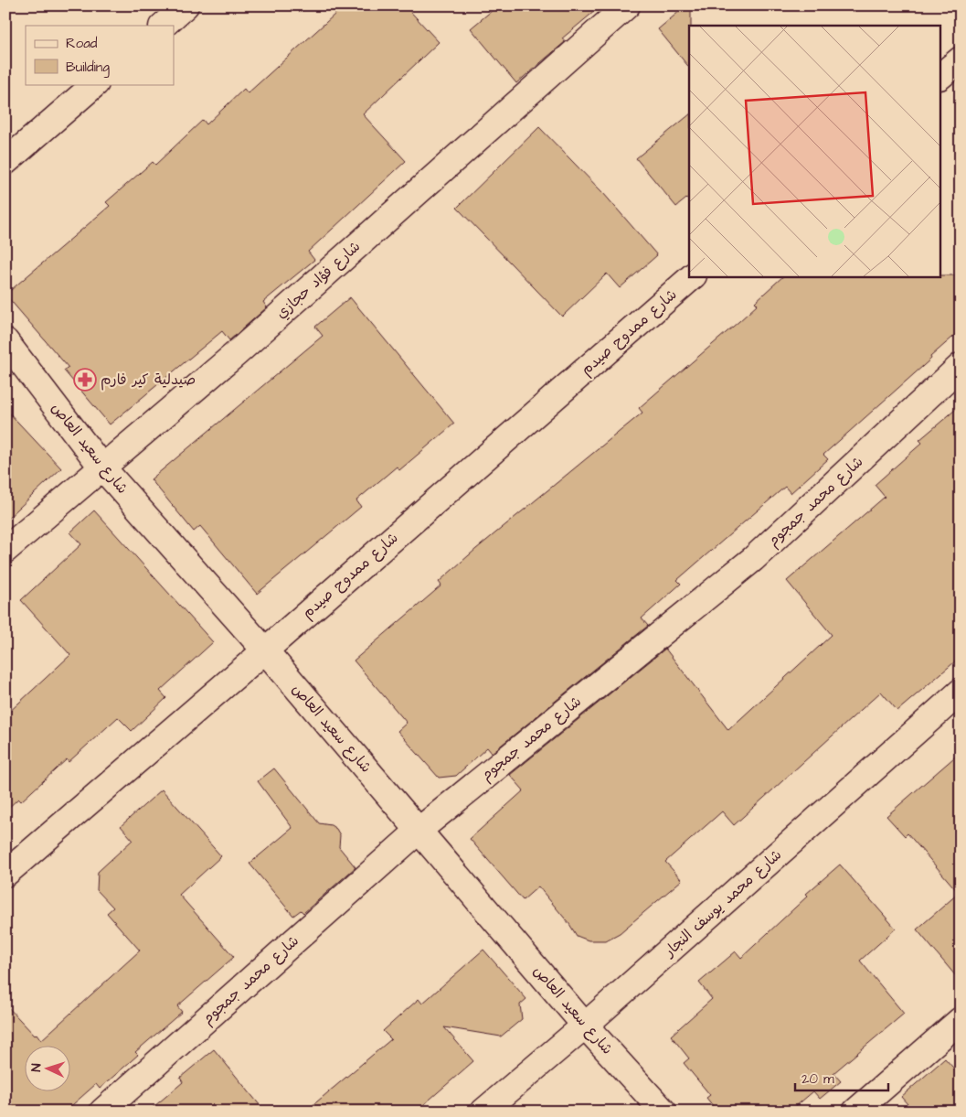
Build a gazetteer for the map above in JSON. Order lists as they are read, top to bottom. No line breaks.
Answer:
{"streets":{"street":["شارع فؤاد حجازي","شارع ممدوح صيدم","شارع سعيد العاص","شارع محمد جمجوم","شارع محمد يوسف النجار"]},"crossings":[["شارع فؤاد حجازي","شارع سعيد العاص"],["شارع ممدوح صيدم","شارع سعيد العاص"],["شارع سعيد العاص","شارع محمد جمجوم"],["شارع سعيد العاص","شارع محمد يوسف النجار"]],"places":{"pharmacy":["صيدلية كير فارم"]},"legend":["Road","Building"],"scale_bar":"20 m","north":"left"}
